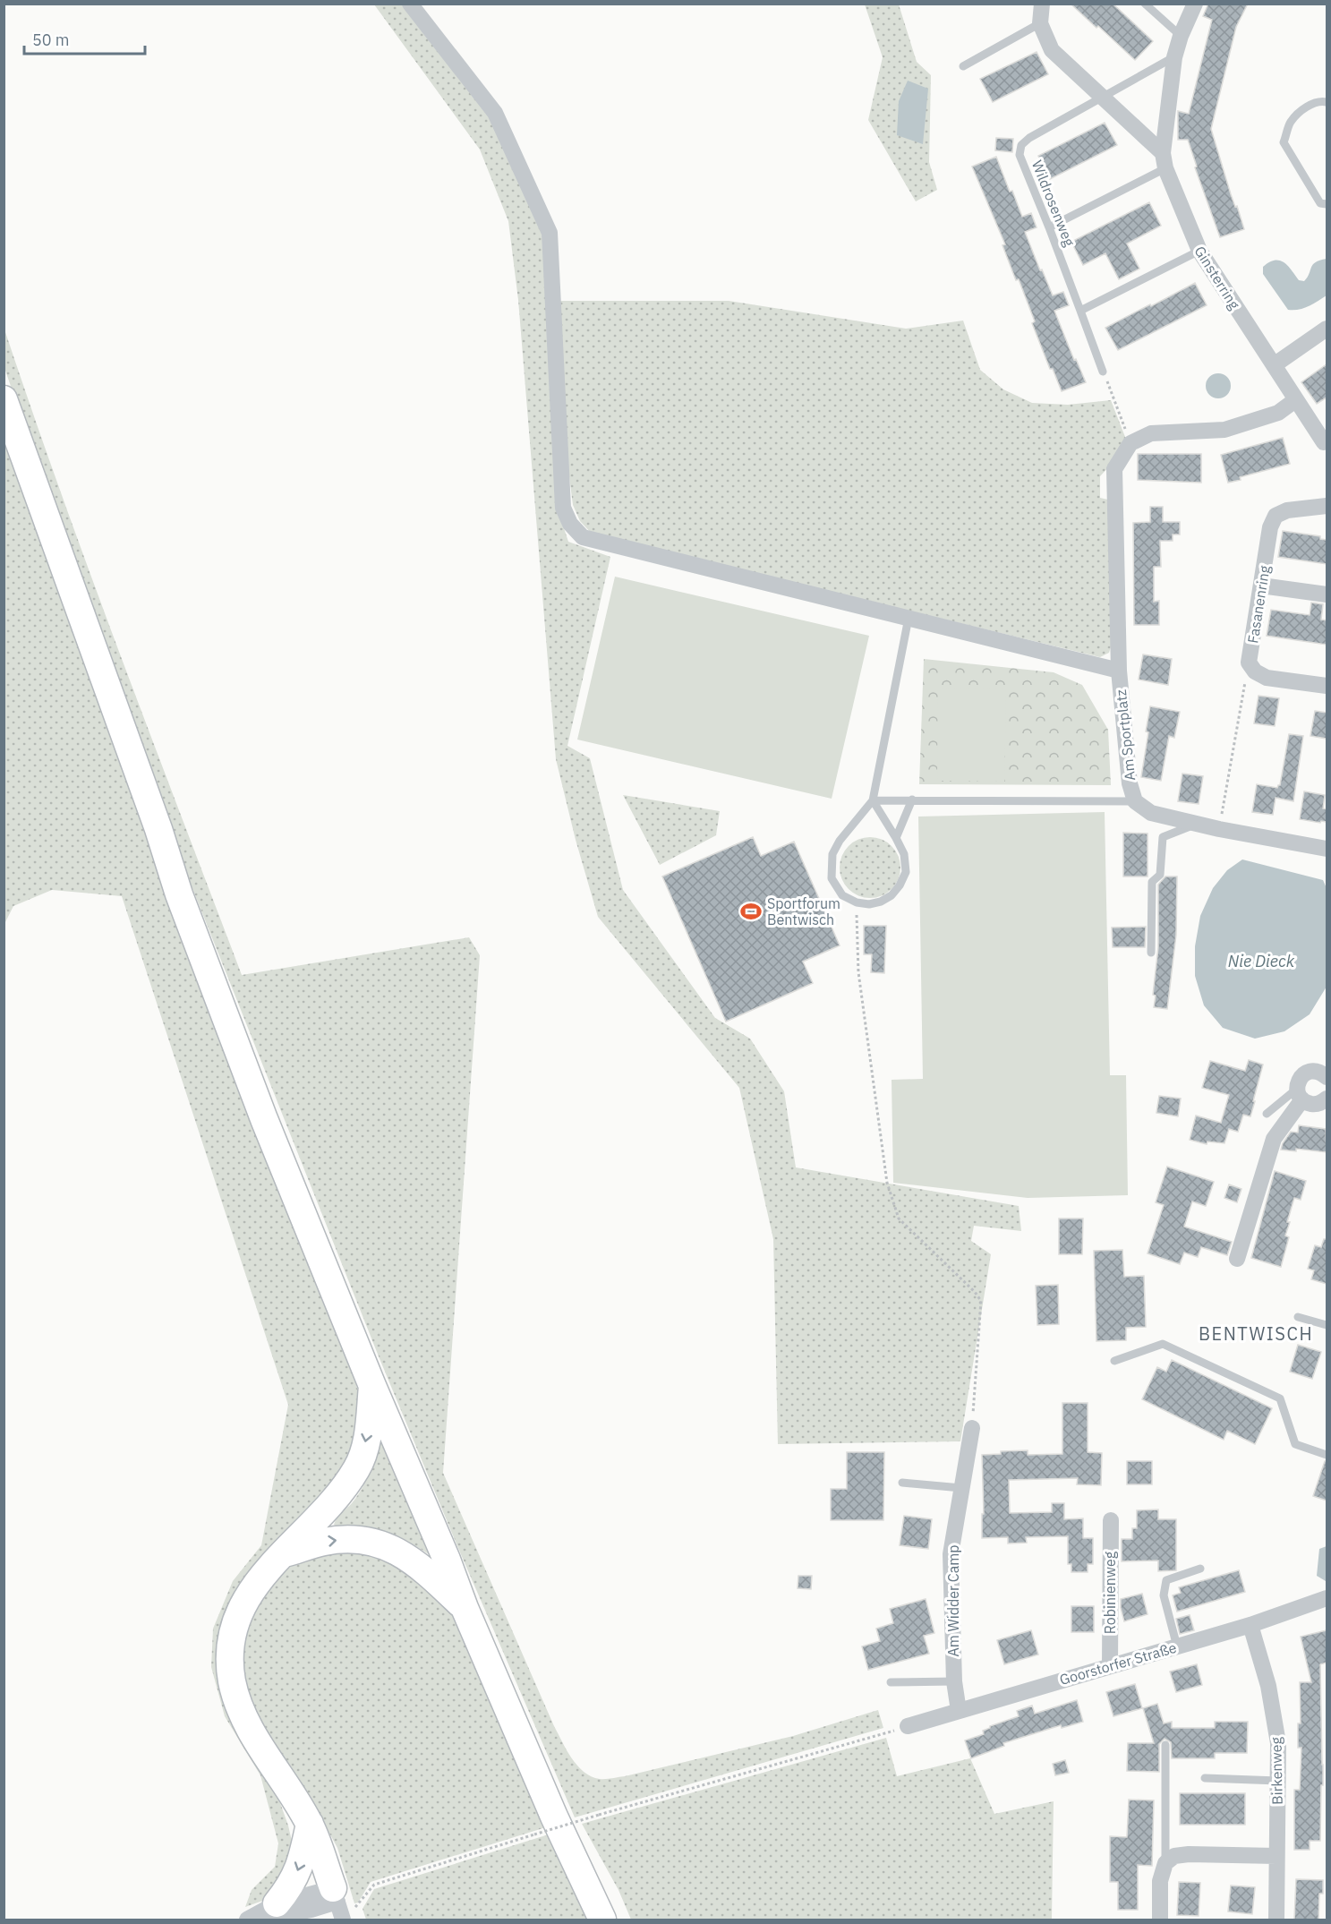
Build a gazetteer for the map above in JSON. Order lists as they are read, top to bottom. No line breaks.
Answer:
{"streets":{"street":["Ginsterring","Fasanenring","Am Sportplatz","Robinienweg","Am Widder Camp","Goorstorfer Straße","Birkenweg"],"lane":["Wildrosenweg"]},"crossings":[["Wildrosenweg","Ginsterring"],["Robinienweg","Goorstorfer Straße"],["Am Widder Camp","Goorstorfer Straße"],["Goorstorfer Straße","Birkenweg"]],"districts":["BENTWISCH"],"water":["Nie Dieck"],"places":{"sports":["Sportforum Bentwisch"]},"scale_bar":"50 m"}
